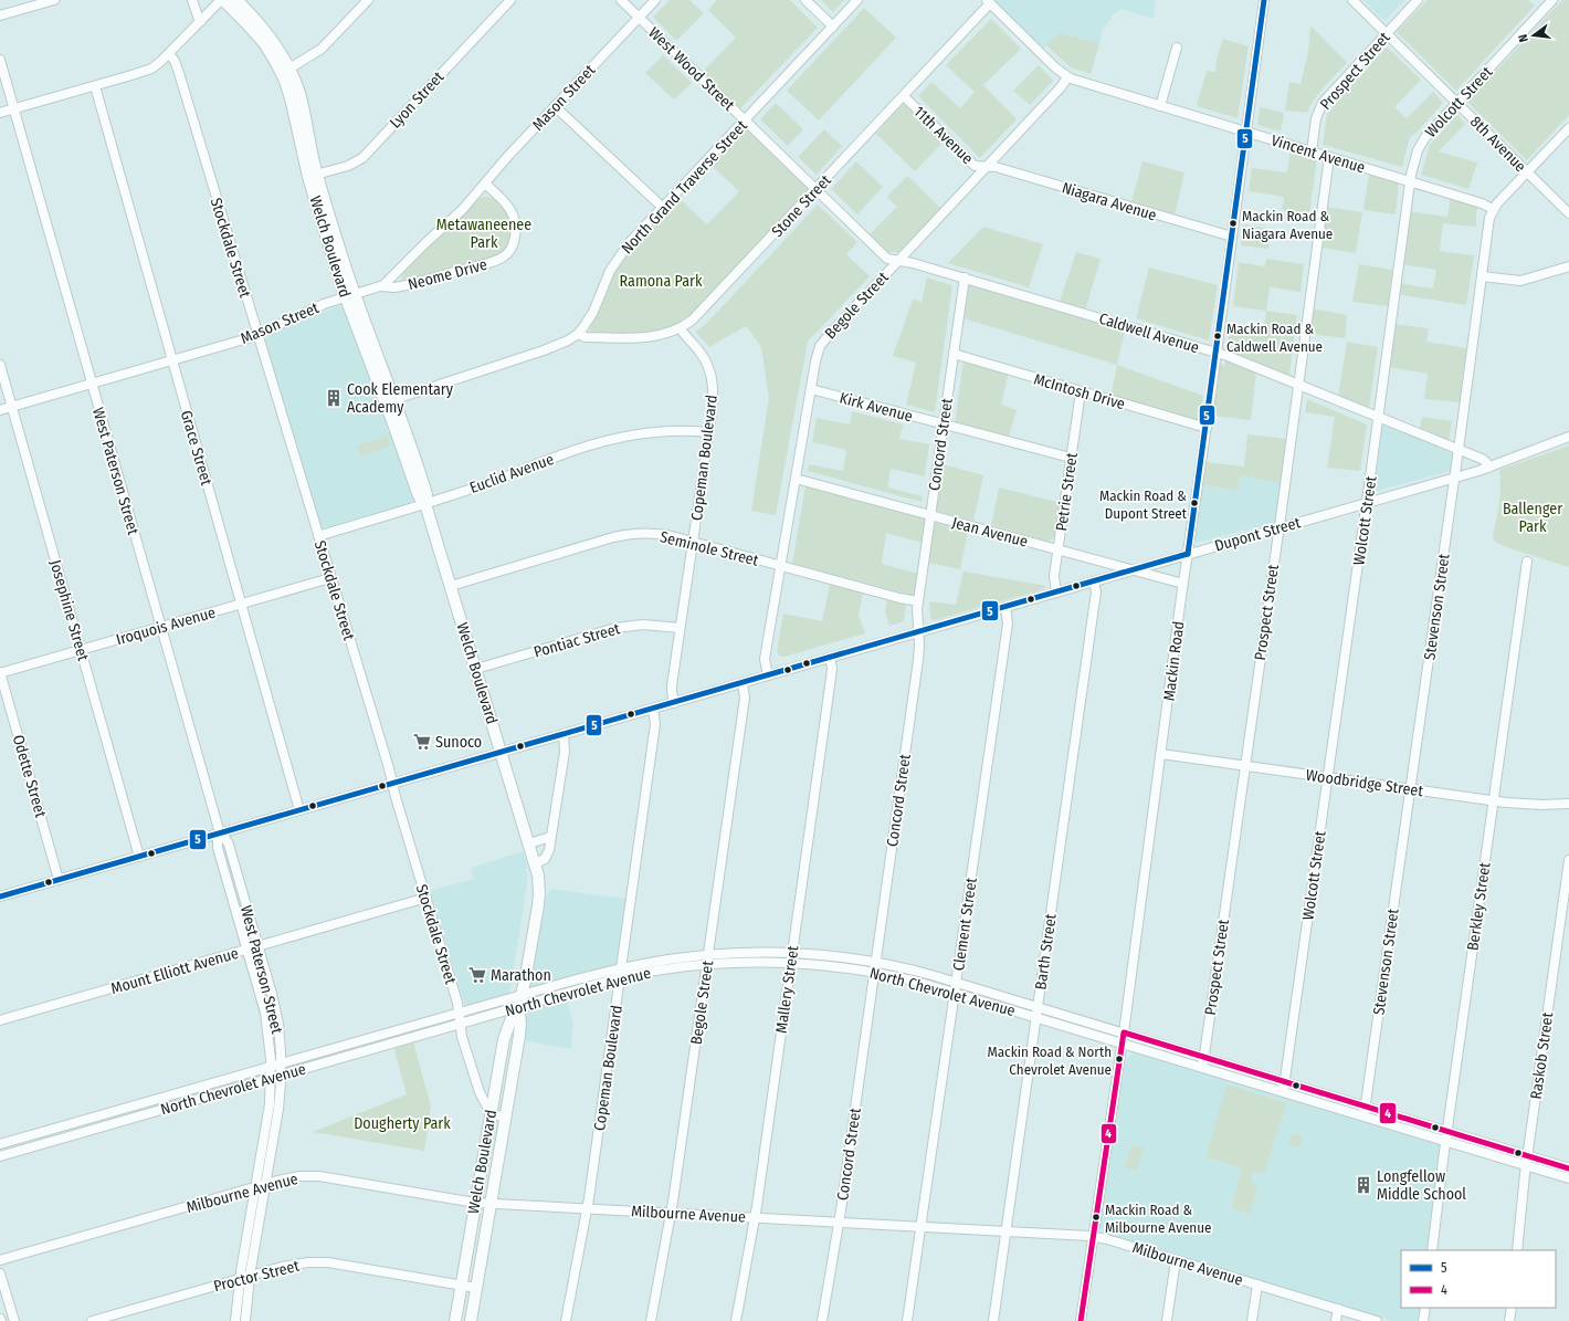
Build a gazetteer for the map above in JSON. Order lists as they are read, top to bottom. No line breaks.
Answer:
{"streets":{"main road":["Welch Boulevard"],"street":["West Wood Street","Prospect Street","Mason Street","Lyon Street","Wolcott Street","11th Avenue","8th Avenue","Vincent Avenue","North Grand Traverse Street","Niagara Avenue","Stone Street","Stockdale Street","Neome Drive","Begole Street","Caldwell Avenue","McIntosh Drive","Kirk Avenue","Concord Street","Grace Street","Copeman Boulevard","West Paterson Street","Euclid Avenue","Petrie Street","Jean Avenue","Dupont Street","Seminole Street","Stevenson Street","Josephine Street","Iroquois Avenue","Pontiac Street","Mackin Road","Odette Street","Woodbridge Street","Berkley Street","Clement Street","Barth Street","Mount Elliott Avenue","Mallery Street","North Chevrolet Avenue","Raskob Street","Milbourne Avenue","Proctor Street"]},"crossings":[["West Wood Street","Mason Street"],["West Wood Street","North Grand Traverse Street"],["West Wood Street","Stone Street"],["West Wood Street","Begole Street"],["West Wood Street","Caldwell Avenue"],["Prospect Street","8th Avenue"],["Prospect Street","Vincent Avenue"],["Prospect Street","Caldwell Avenue"],["Prospect Street","Dupont Street"],["Prospect Street","Woodbridge Street"],["Prospect Street","North Chevrolet Avenue"],["Mason Street","Welch Boulevard"],["Mason Street","Stockdale Street"],["Mason Street","Neome Drive"],["Mason Street","Grace Street"],["Mason Street","West Paterson Street"],["Mason Street","Josephine Street"],["Lyon Street","Welch Boulevard"],["Wolcott Street","8th Avenue"],["Wolcott Street","Vincent Avenue"],["Wolcott Street","Caldwell Avenue"],["Wolcott Street","Dupont Street"],["Wolcott Street","Woodbridge Street"],["Wolcott Street","North Chevrolet Avenue"],["11th Avenue","Niagara Avenue"],["11th Avenue","Stone Street"],["11th Avenue","Begole Street"],["8th Avenue","Stevenson Street"],["Vincent Avenue","Begole Street"],["Vincent Avenue","Stevenson Street"],["Vincent Avenue","Mackin Road"],["North Grand Traverse Street","Stone Street"],["North Grand Traverse Street","Welch Boulevard"],["Niagara Avenue","Begole Street"],["Niagara Avenue","Mackin Road"],["Stone Street","Copeman Boulevard"],["Welch Boulevard","Stockdale Street"],["Welch Boulevard","Euclid Avenue"],["Welch Boulevard","Dupont Street"],["Welch Boulevard","Seminole Street"],["Welch Boulevard","Pontiac Street"],["Welch Boulevard","North Chevrolet Avenue"],["Welch Boulevard","Milbourne Avenue"],["Welch Boulevard","Proctor Street"],["Stockdale Street","Euclid Avenue"],["Stockdale Street","Dupont Street"],["Stockdale Street","Iroquois Avenue"],["Stockdale Street","Mount Elliott Avenue"],["Stockdale Street","North Chevrolet Avenue"],["Begole Street","Caldwell Avenue"],["Begole Street","Kirk Avenue"],["Begole Street","Jean Avenue"],["Begole Street","Dupont Street"],["Begole Street","Seminole Street"],["Begole Street","North Chevrolet Avenue"],["Begole Street","Milbourne Avenue"],["Caldwell Avenue","Concord Street"],["Caldwell Avenue","Dupont Street"],["Caldwell Avenue","Stevenson Street"],["Caldwell Avenue","Mackin Road"],["McIntosh Drive","Concord Street"],["McIntosh Drive","Petrie Street"],["McIntosh Drive","Mackin Road"],["Kirk Avenue","Concord Street"],["Kirk Avenue","Petrie Street"],["Concord Street","Jean Avenue"],["Concord Street","Dupont Street"],["Concord Street","Seminole Street"],["Concord Street","North Chevrolet Avenue"],["Concord Street","Milbourne Avenue"],["Grace Street","Dupont Street"],["Grace Street","Iroquois Avenue"],["Copeman Boulevard","Euclid Avenue"],["Copeman Boulevard","Dupont Street"],["Copeman Boulevard","Seminole Street"],["Copeman Boulevard","Pontiac Street"],["Copeman Boulevard","North Chevrolet Avenue"],["Copeman Boulevard","Milbourne Avenue"],["West Paterson Street","Dupont Street"],["West Paterson Street","Iroquois Avenue"],["West Paterson Street","Mount Elliott Avenue"],["West Paterson Street","North Chevrolet Avenue"],["West Paterson Street","Milbourne Avenue"],["West Paterson Street","Proctor Street"],["Petrie Street","Jean Avenue"],["Petrie Street","Dupont Street"],["Jean Avenue","Dupont Street"],["Jean Avenue","Mackin Road"],["Dupont Street","Stevenson Street"],["Dupont Street","Josephine Street"],["Dupont Street","Mackin Road"],["Dupont Street","Odette Street"],["Dupont Street","Clement Street"],["Dupont Street","Barth Street"],["Dupont Street","Mallery Street"],["Stevenson Street","Woodbridge Street"],["Stevenson Street","North Chevrolet Avenue"],["Josephine Street","Iroquois Avenue"],["Iroquois Avenue","Odette Street"],["Mackin Road","Woodbridge Street"],["Mackin Road","North Chevrolet Avenue"],["Mackin Road","Milbourne Avenue"],["Woodbridge Street","Berkley Street"],["Berkley Street","North Chevrolet Avenue"],["Clement Street","North Chevrolet Avenue"],["Clement Street","Milbourne Avenue"],["Barth Street","North Chevrolet Avenue"],["Barth Street","Milbourne Avenue"],["Mallery Street","North Chevrolet Avenue"],["Mallery Street","Milbourne Avenue"],["North Chevrolet Avenue","Raskob Street"]],"parks":["Metawaneenee Park","Ramona Park","Ballenger Park","Dougherty Park"],"places":{"other":["Mackin Road & Niagara Avenue","Mackin Road & Caldwell Avenue","Mackin Road & Dupont Street","Mackin Road & North Chevrolet Avenue","Mackin Road & Milbourne Avenue"],"building":["Cook Elementary Academy","Longfellow Middle School"],"supermarket":["Sunoco","Marathon"]},"lines":["transit line 5","transit line 4"],"legend":["5","4"],"north":"left"}
